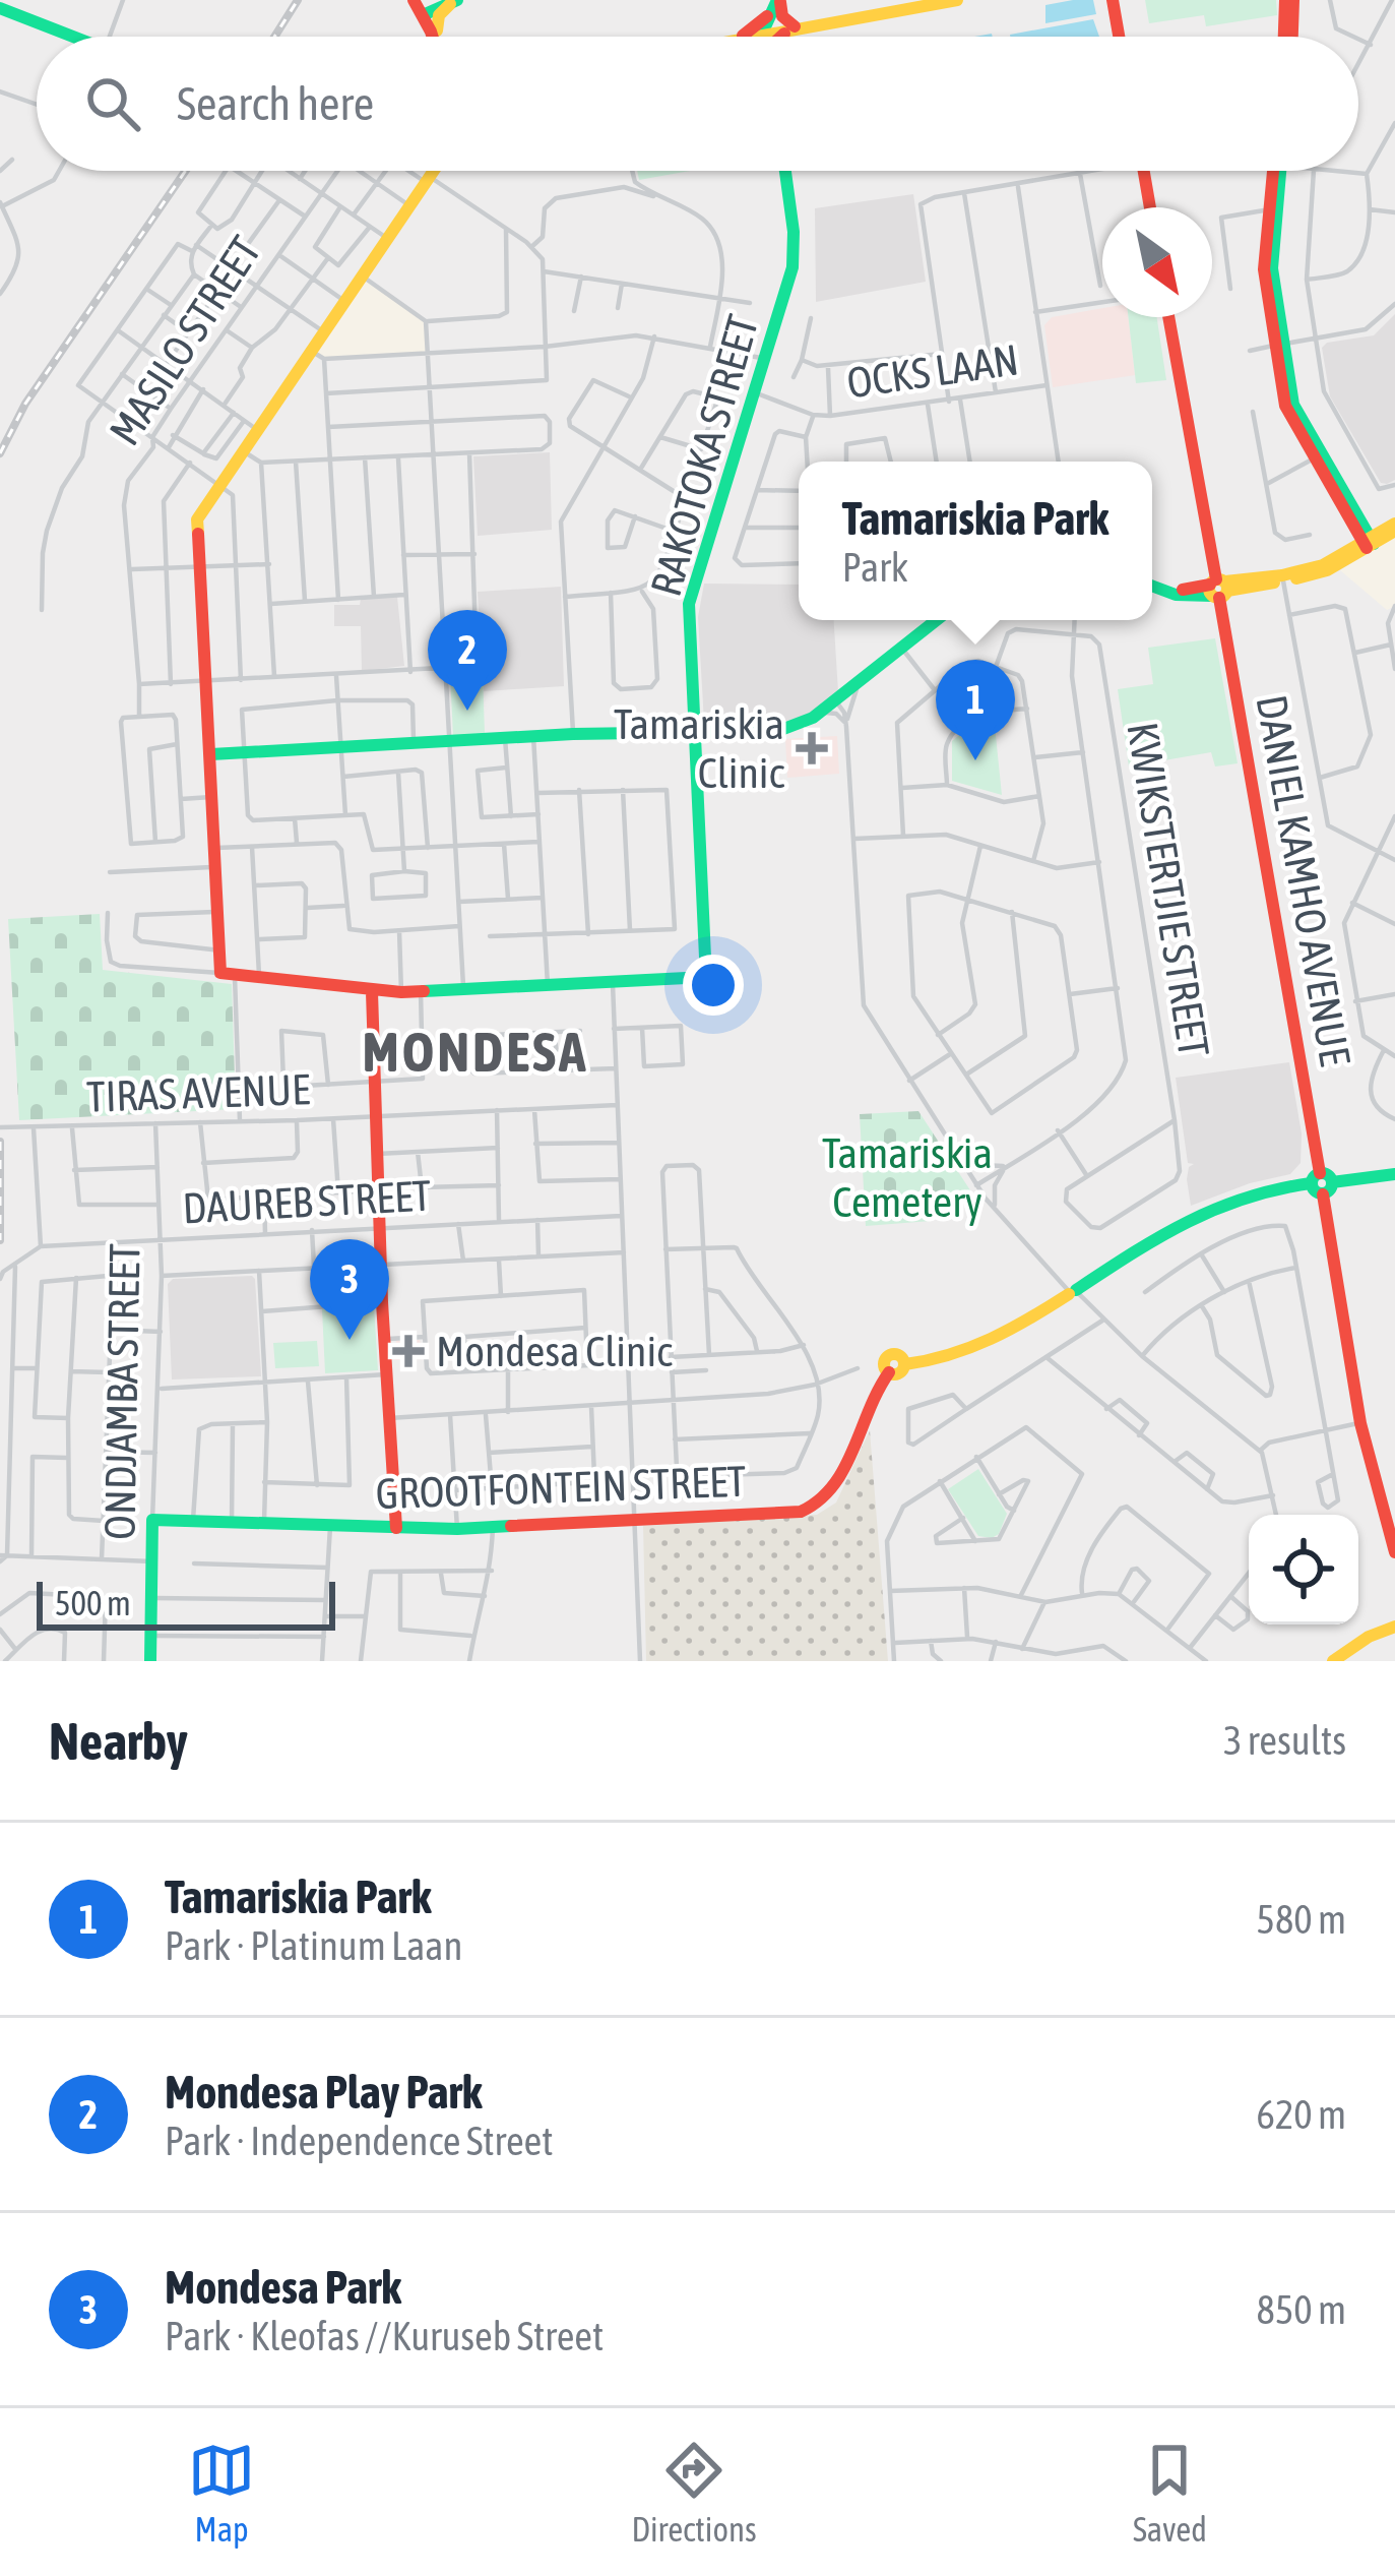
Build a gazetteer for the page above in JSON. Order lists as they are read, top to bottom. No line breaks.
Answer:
{"streets":{"street":["MASILO STREET","OCKS LAAN","RAKOTOKA STREET","DANIEL KAMHO AVENUE","KWIKSTERTJIE STREET","TIRAS AVENUE","DAUREB STREET","ONDJAMBA STREET","GROOTFONTEIN STREET"]},"crossings":[["OCKS LAAN","RAKOTOKA STREET"],["TIRAS AVENUE","ONDJAMBA STREET"],["DAUREB STREET","ONDJAMBA STREET"],["ONDJAMBA STREET","GROOTFONTEIN STREET"]],"districts":["MONDESA"],"parks":["Tamariskia Cemetery"],"places":{"health":["Tamariskia Clinic","Mondesa Clinic"]},"scale_bar":"500 m","north":"bottom right","page":{"search":"Search here","popup":["Tamariskia Park","Park"],"pins":["2","1","3"],"scale":"500 m","heading":["Nearby","3 results"],"list":[{"mark":"1","name":"Tamariskia Park","note":"Park · Platinum Laan","value":"580 m"},{"mark":"2","name":"Mondesa Play Park","note":"Park · Independence Street","value":"620 m"},{"mark":"3","name":"Mondesa Park","note":"Park · Kleofas //Kuruseb Street","value":"850 m"}],"nav":["Map","Directions","Saved"]}}
